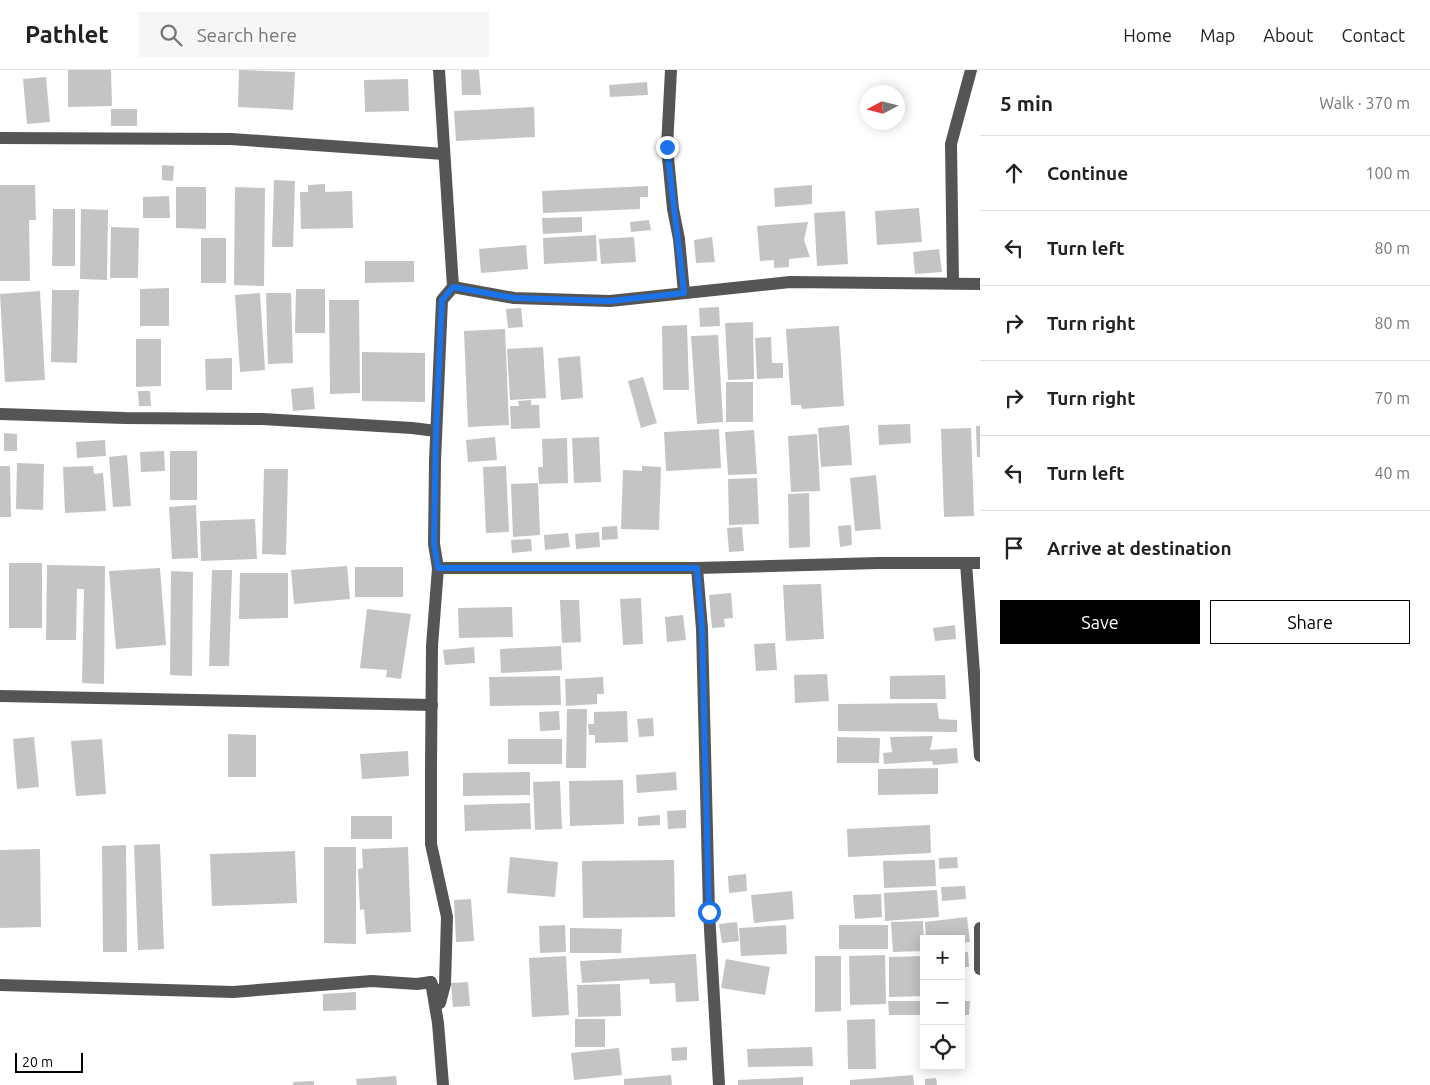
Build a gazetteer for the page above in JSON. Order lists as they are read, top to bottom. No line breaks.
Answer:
{"scale_bar":"20 m","north":"left","page":{"header":"Pathlet","search":"Search here","nav":["Home","Map","About","Contact"],"heading":["5 min","Walk · 370 m"],"list":[["Continue","100 m"],["Turn left","80 m"],["Turn right","80 m"],["Turn right","70 m"],["Turn left","40 m"],"Arrive at destination"],"buttons":["Save","Share"],"map_buttons":["+","−"],"scale":"20 m"}}
